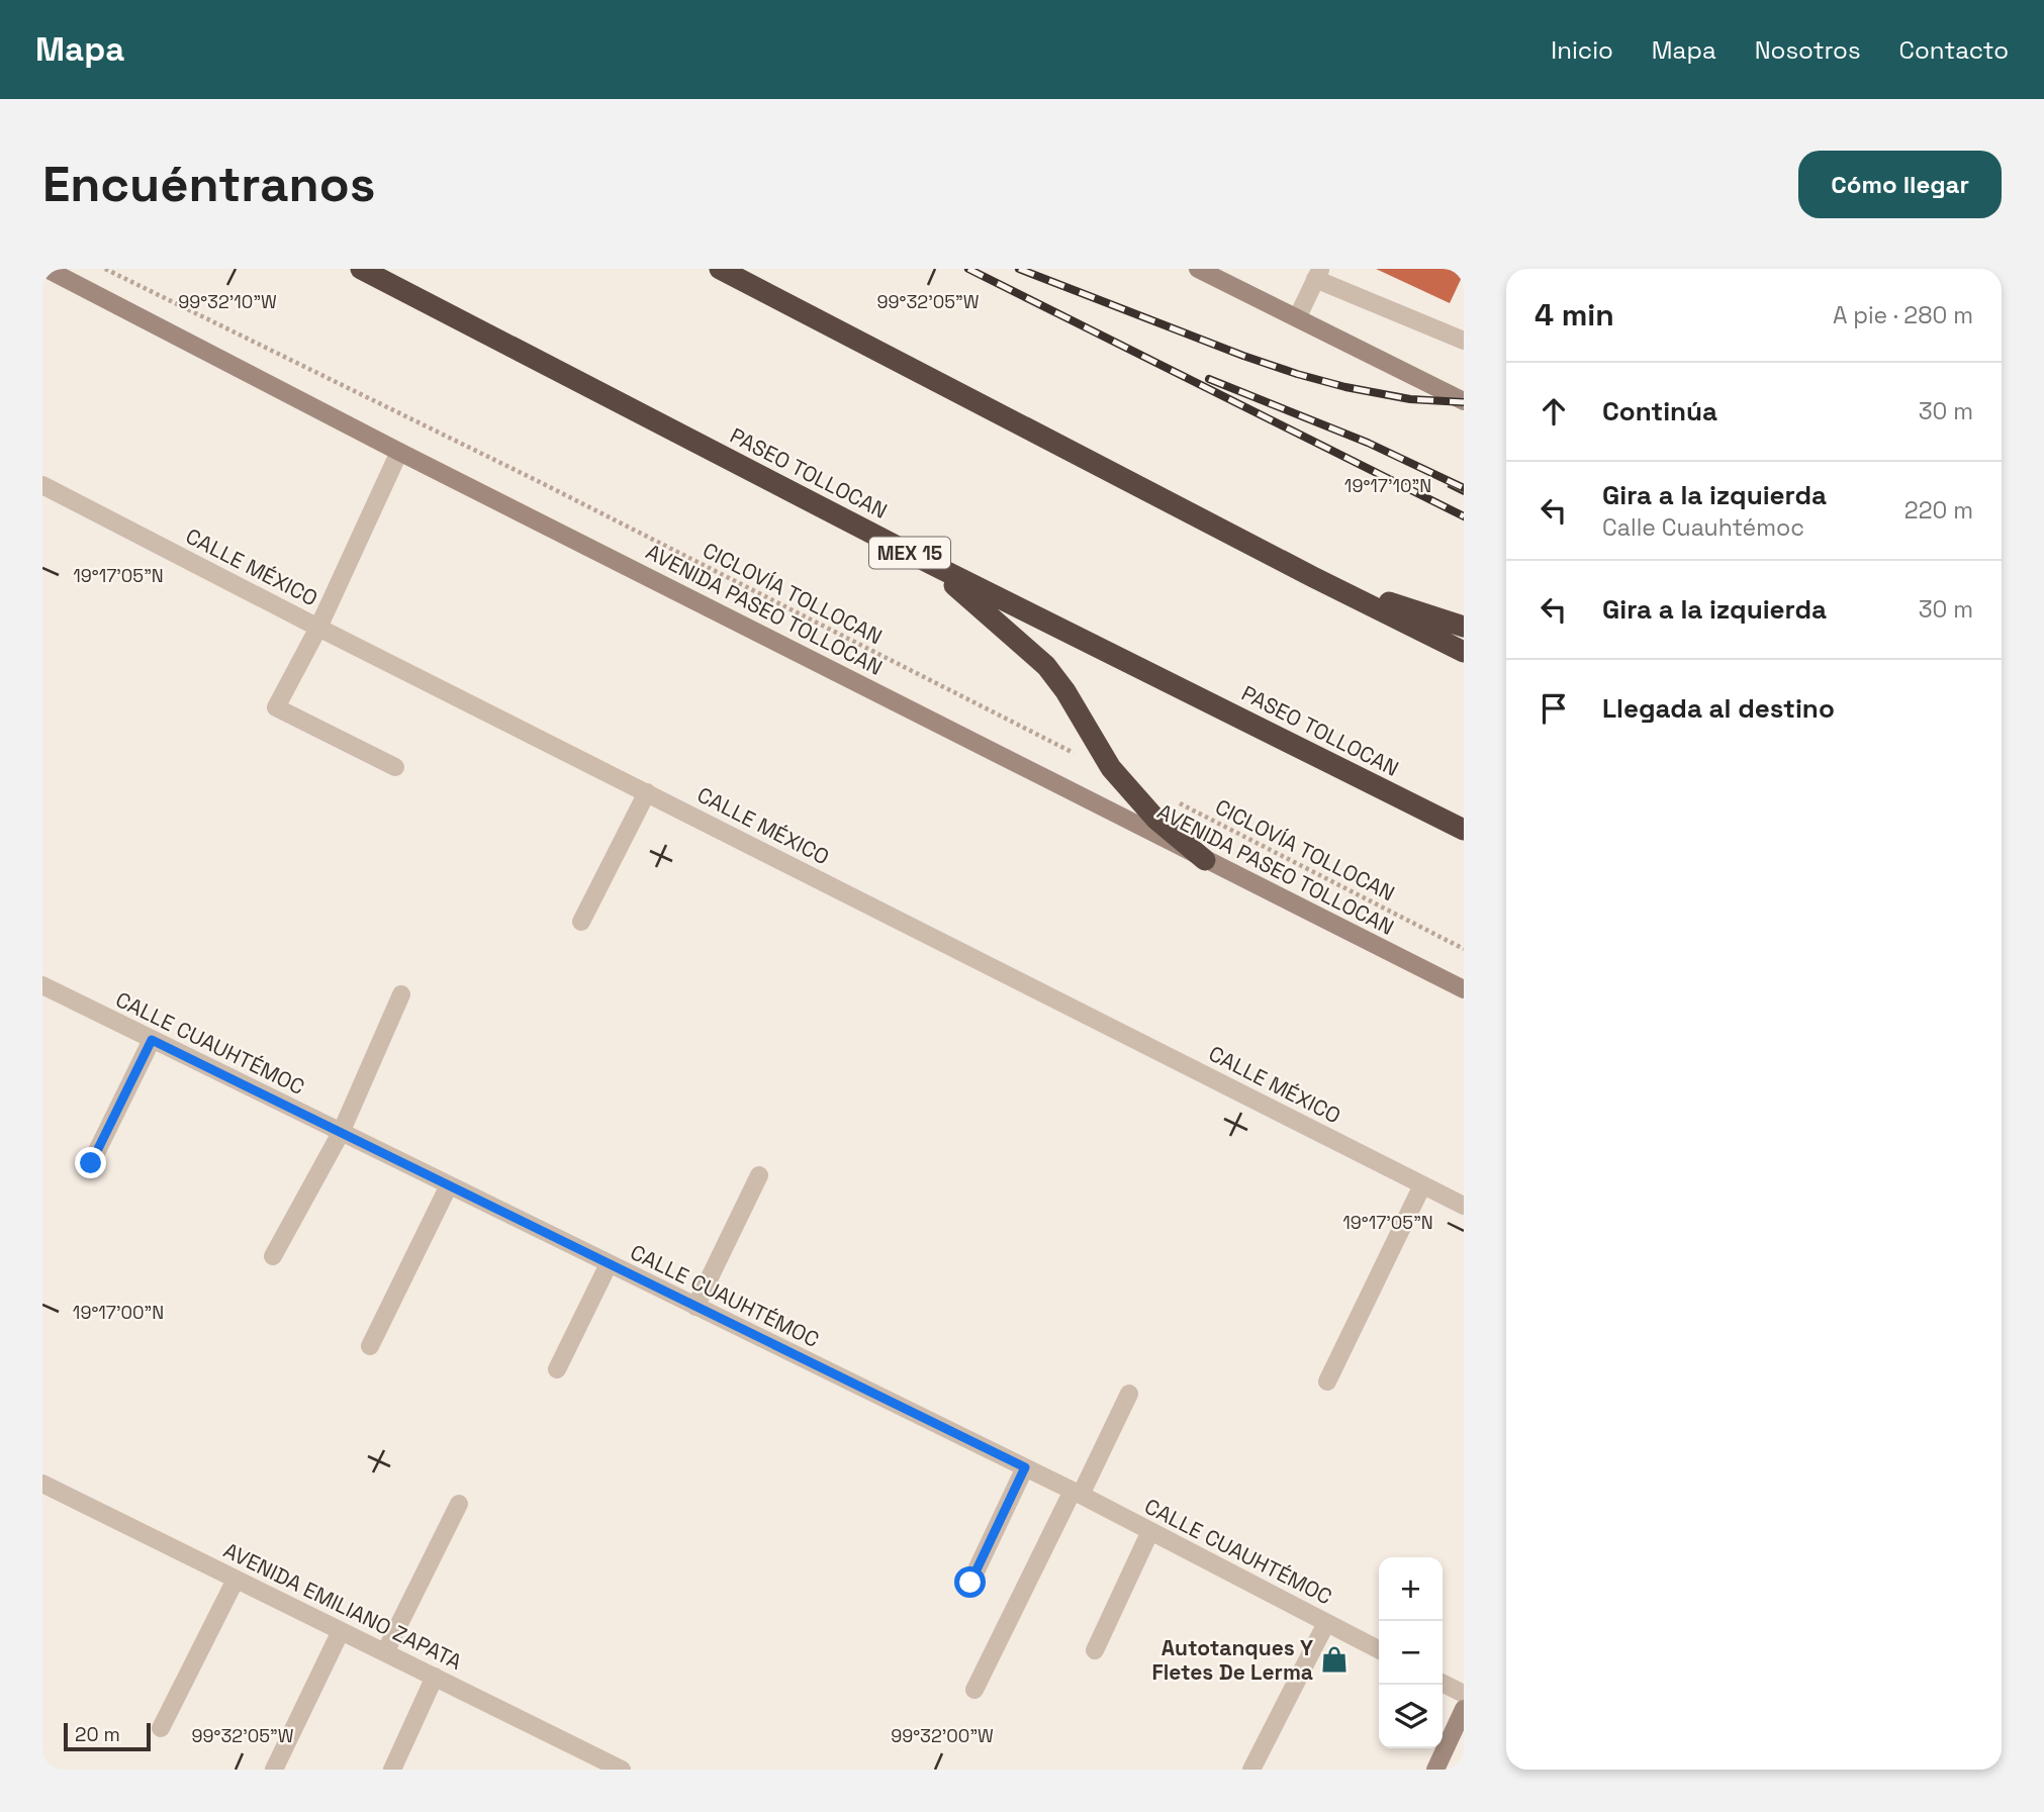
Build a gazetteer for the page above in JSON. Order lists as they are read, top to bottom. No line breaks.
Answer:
{"streets":{"highway":["PASEO TOLLOCAN","MEX 15"],"main road":["AVENIDA PASEO TOLLOCAN"],"street":["CALLE MÉXICO","CALLE CUAUHTÉMOC","AVENIDA EMILIANO ZAPATA"],"path":["CICLOVÍA TOLLOCAN"]},"places":{"shop":["Autotanques Y Fletes De Lerma"]},"scale_bar":"20 m","page":{"header":"Mapa","nav":["Inicio","Mapa","Nosotros","Contacto"],"buttons":"Cómo llegar","title":"Encuéntranos","heading":["4 min","A pie · 280 m"],"list":[["Continúa","30 m"],["Gira a la izquierda","Calle Cuauhtémoc","220 m"],["Gira a la izquierda","30 m"],"Llegada al destino"],"map_buttons":["+","−"],"scale":"20 m"},"coordinates":["99°32'10\"W","99°32'05\"W","19°17'10\"N","19°17'05\"N","19°17'00\"N","99°32'00\"W"]}
